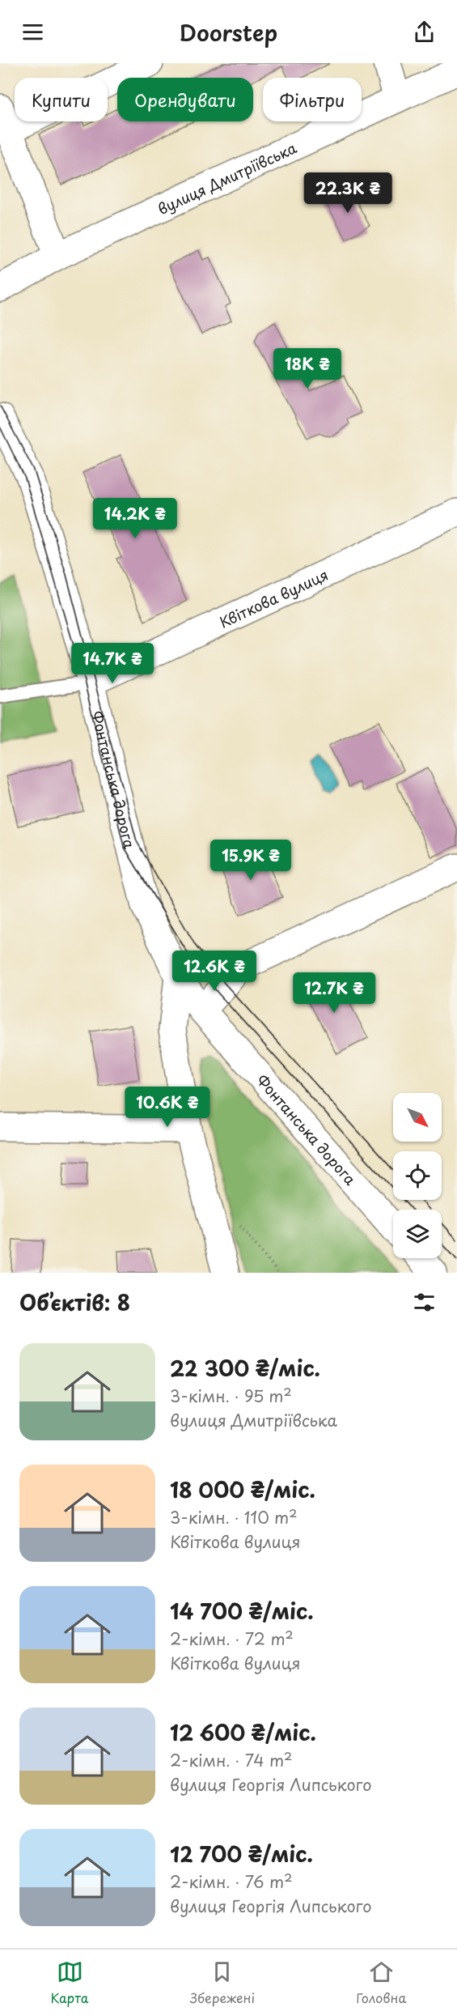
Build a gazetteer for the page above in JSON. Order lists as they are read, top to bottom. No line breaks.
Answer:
{"streets":{"street":["вулиця Дмитріївська","Квіткова вулиця","Фонтанська дорога"]},"crossings":[["Квіткова вулиця","Фонтанська дорога"]],"north":"bottom right","page":{"header":"Doorstep","chip":["Купити","Орендувати","Фільтри"],"price":["22.3K ₴","18K ₴","14.2K ₴","14.7K ₴","15.9K ₴","12.6K ₴","12.7K ₴","10.6K ₴"],"heading":"Об’єктів: 8","list":[{"name":"22 300 ₴/міс.","note":"3-кімн. · 95 m² · вулиця Дмитріївська"},{"name":"18 000 ₴/міс.","note":"3-кімн. · 110 m² · Квіткова вулиця"},{"name":"14 700 ₴/міс.","note":"2-кімн. · 72 m² · Квіткова вулиця"},{"name":"12 600 ₴/міс.","note":"2-кімн. · 74 m² · вулиця Георгія Липського"},{"name":"12 700 ₴/міс.","note":"2-кімн. · 76 m² · вулиця Георгія Липського"}],"tabs":["Карта","Збережені","Головна"]}}
